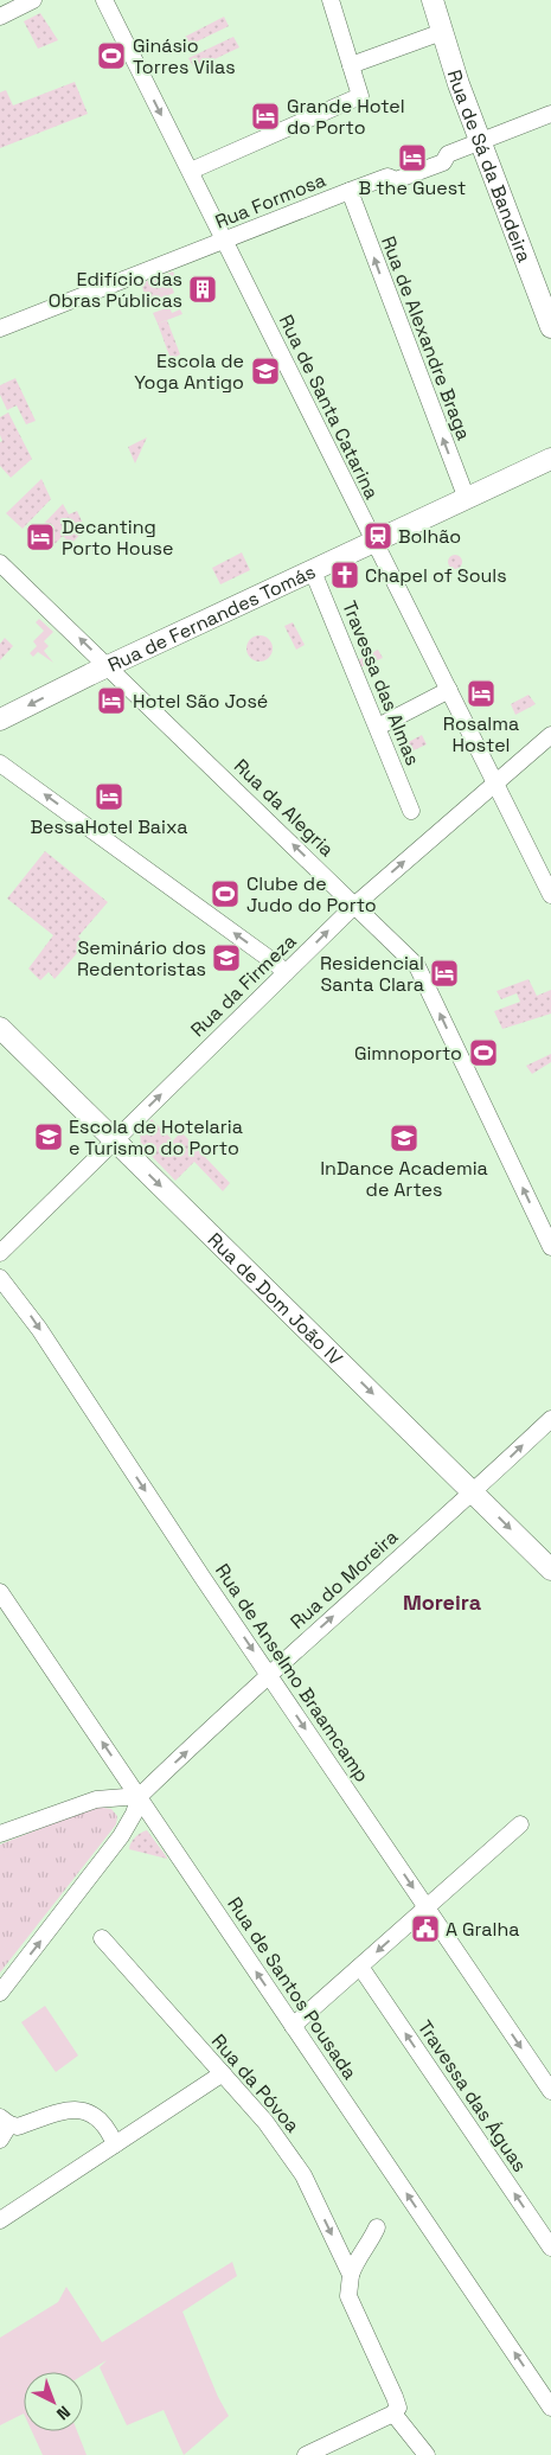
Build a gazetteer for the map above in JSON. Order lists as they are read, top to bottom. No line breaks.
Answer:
{"streets":{"main road":["Rua de Sá da Bandeira","Rua de Fernandes Tomás","Rua de Dom João IV"],"street":["Rua Formosa","Rua de Alexandre Braga","Rua de Santa Catarina","Travessa das Almas","Rua da Alegria","Rua da Firmeza","Rua do Moreira","Rua de Anselmo Braamcamp","Rua de Santos Pousada","Rua da Póvoa","Travessa das Águas"]},"crossings":[["Rua de Sá da Bandeira","Rua Formosa"],["Rua Formosa","Rua de Alexandre Braga"],["Rua Formosa","Rua de Santa Catarina"],["Rua de Alexandre Braga","Rua de Fernandes Tomás"],["Rua de Santa Catarina","Rua de Fernandes Tomás"],["Rua de Santa Catarina","Rua da Firmeza"],["Rua de Fernandes Tomás","Travessa das Almas"],["Rua de Fernandes Tomás","Rua da Alegria"],["Rua da Alegria","Rua da Firmeza"],["Rua da Firmeza","Rua de Dom João IV"],["Rua de Dom João IV","Rua do Moreira"],["Rua do Moreira","Rua de Anselmo Braamcamp"],["Rua do Moreira","Rua de Santos Pousada"]],"one_way":["Rua de Alexandre Braga","Rua da Firmeza","Rua de Dom João IV","Rua do Moreira","Rua de Anselmo Braamcamp","Rua de Santos Pousada","Rua da Póvoa","Travessa das Águas"],"districts":["Moreira"],"places":{"sports":["Ginásio Torres Vilas","Clube de Judo do Porto","Gimnoporto"],"hotel":["Grande Hotel do Porto","B the Guest","Decanting Porto House","Rosalma Hostel","Hotel São José","BessaHotel Baixa","Residencial Santa Clara"],"building":["Edifício das Obras Públicas"],"school or university":["Escola de Yoga Antigo","Seminário dos Redentoristas","Escola de Hotelaria e Turismo do Porto","InDance Academia de Artes"],"station":["Bolhão"],"church":["Chapel of Souls"],"public building":["A Gralha"]},"north":"bottom right"}
